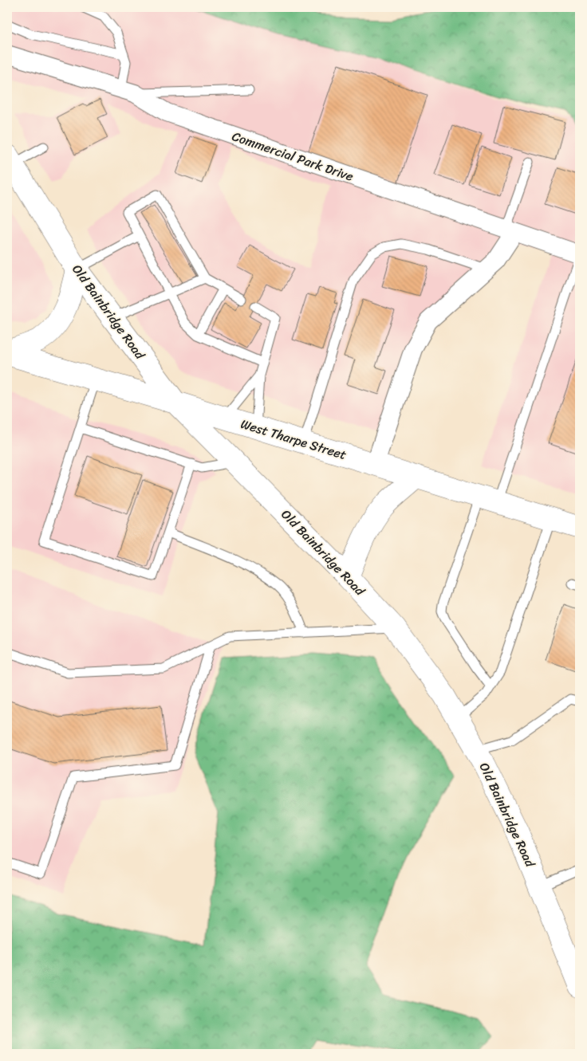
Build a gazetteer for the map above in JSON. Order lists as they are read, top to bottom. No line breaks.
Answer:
{"streets":{"main road":["Old Bainbridge Road","West Tharpe Street"],"street":["Commercial Park Drive"]},"crossings":[["Old Bainbridge Road","West Tharpe Street"]]}
